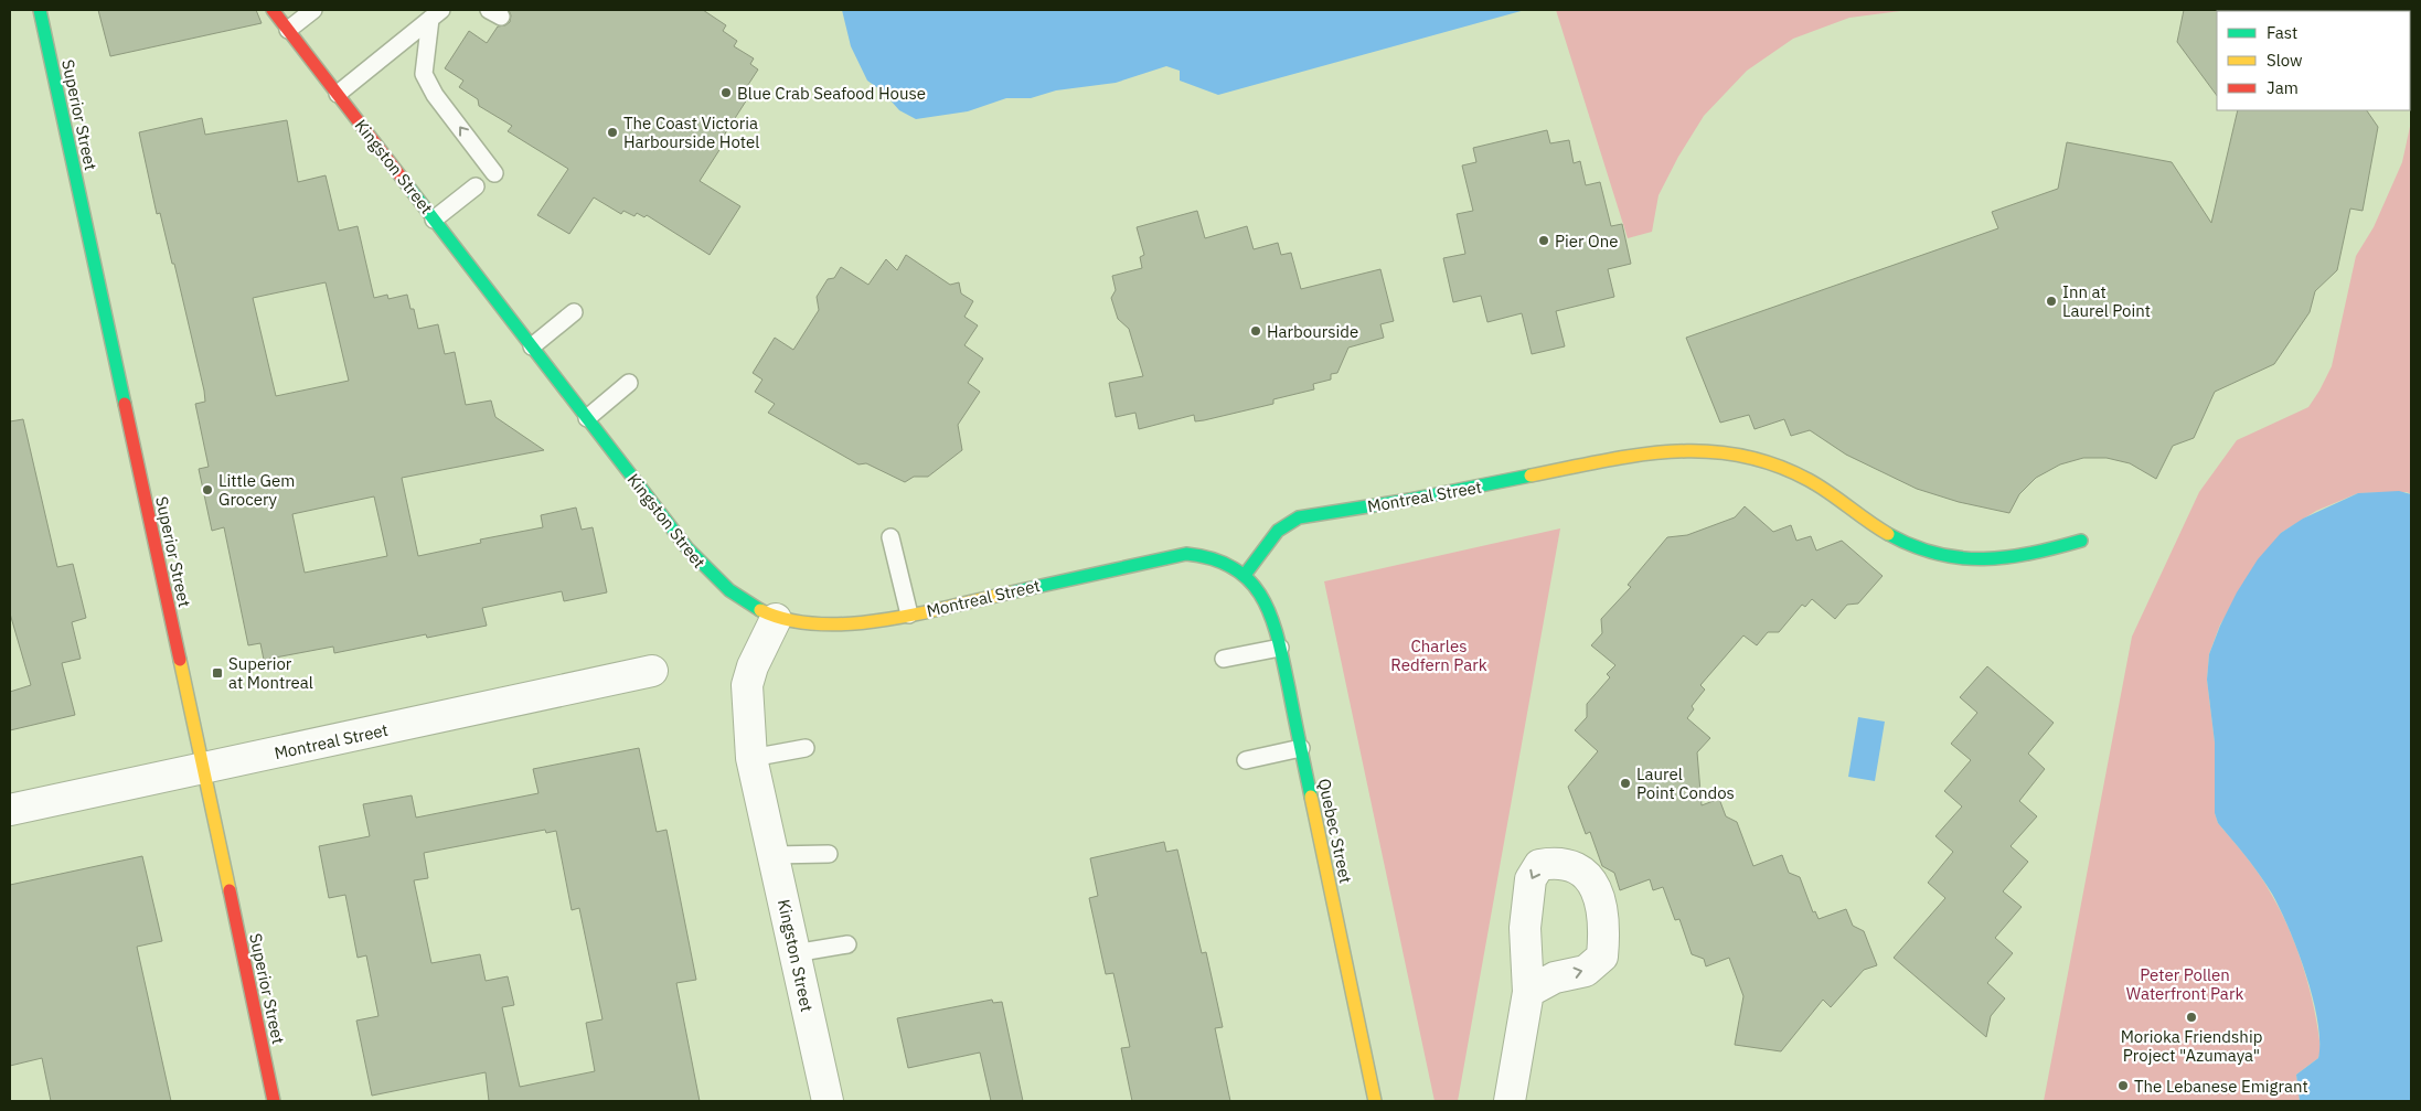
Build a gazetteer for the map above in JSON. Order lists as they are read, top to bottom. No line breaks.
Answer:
{"streets":{"street":["Superior Street","Kingston Street","Montreal Street","Quebec Street"]},"crossings":[["Superior Street","Montreal Street"],["Kingston Street","Montreal Street"],["Montreal Street","Quebec Street"]],"parks":["Charles Redfern Park","Peter Pollen Waterfront Park"],"places":{"other":["Blue Crab Seafood House","The Coast Victoria Harbourside Hotel","Pier One","Inn at Laurel Point","Harbourside","Little Gem Grocery","Laurel Point Condos","Morioka Friendship Project \"Azumaya\"","The Lebanese Emigrant"],"transit":["Superior at Montreal"]},"legend":["Fast","Slow","Jam"]}
